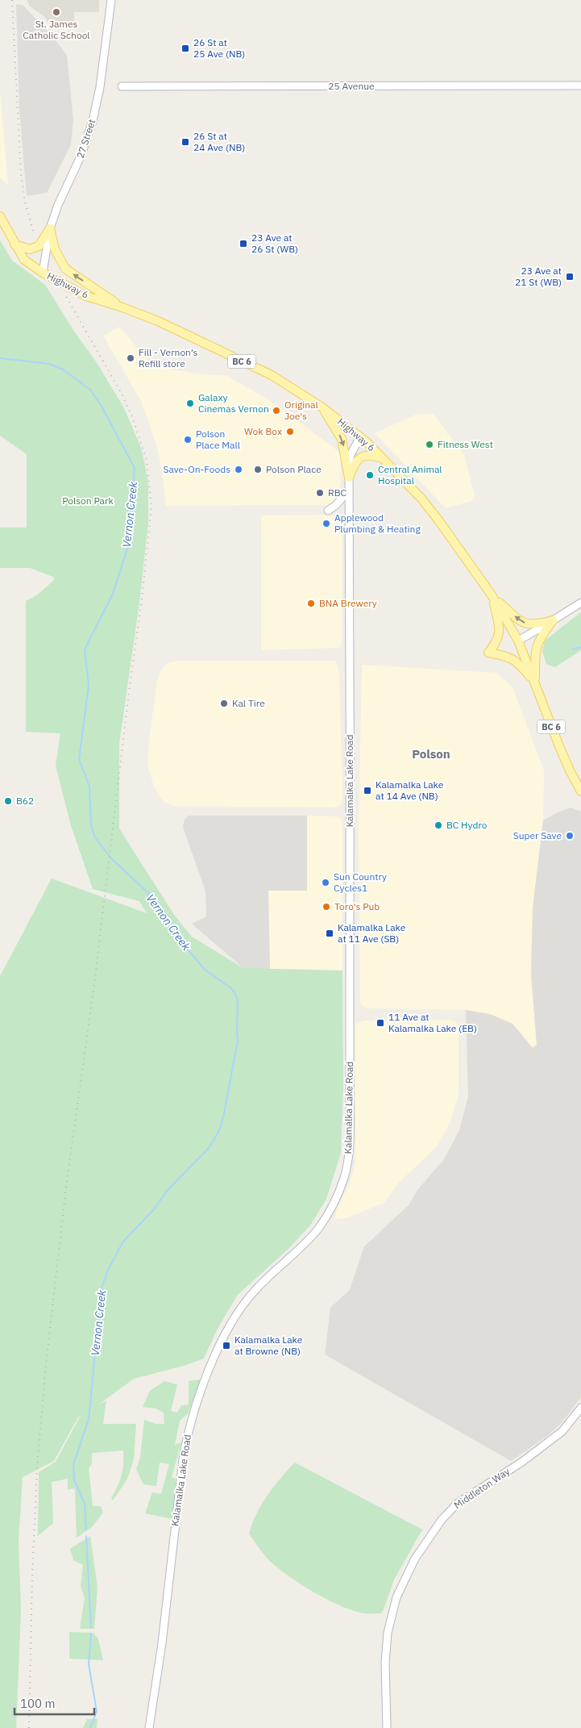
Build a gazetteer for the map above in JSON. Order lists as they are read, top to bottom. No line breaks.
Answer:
{"streets":{"main road":["25 Avenue","27 Street","Highway 6","BC 6","Kalamalka Lake Road","Middleton Way"]},"crossings":[["27 Street","Highway 6"],["Highway 6","Kalamalka Lake Road"]],"districts":["Polson"],"water":["Vernon Creek"],"parks":["Polson Park"],"places":{"other":["St. James Catholic School","Fill - Vernon’s Refill store","Galaxy Cinemas Vernon","Original Joe's","Wok Box","Polson Place Mall","Fitness West","Save-On-Foods","Polson Place","Central Animal Hospital","RBC","Applewood Plumbing & Heating","BNA Brewery","Kal Tire","B62","BC Hydro","Super Save","Sun Country Cycles1","Toro's Pub"],"transit":["26 St at 25 Ave (NB)","26 St at 24 Ave (NB)","23 Ave at 26 St (WB)","23 Ave at 21 St (WB)","Kalamalka Lake at 14 Ave (NB)","Kalamalka Lake at 11 Ave (SB)","11 Ave at Kalamalka Lake (EB)","Kalamalka Lake at Browne (NB)"]},"scale_bar":"100 m"}
